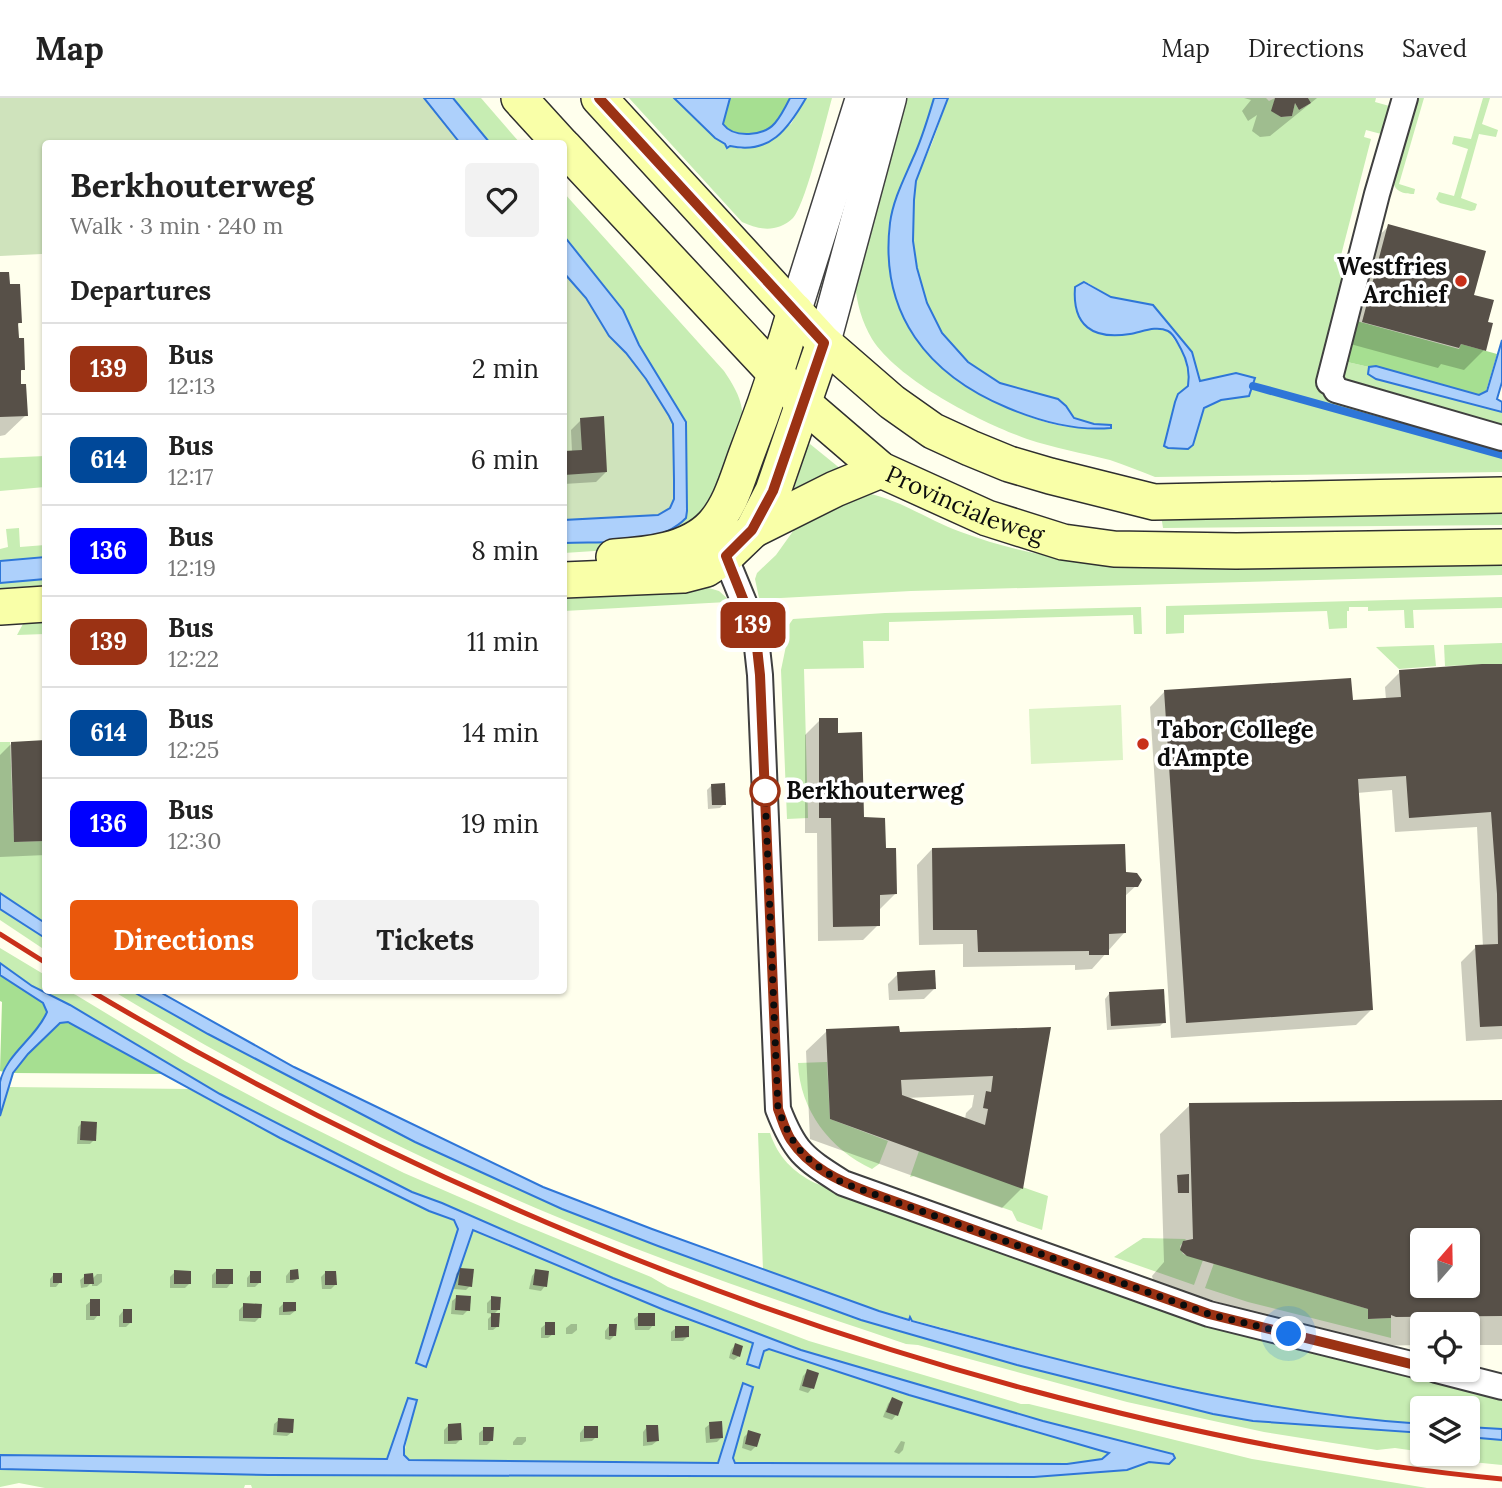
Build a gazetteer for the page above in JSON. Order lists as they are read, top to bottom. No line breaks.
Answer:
{"streets":{"main road":["Provincialeweg"]},"places":["Westfries Archief","Tabor College d'Ampte","Berkhouterweg"],"lines":["bus line 139"],"north":"top","page":{"header":"Map","nav":["Map","Directions","Saved"],"on_map":"139","heading":[["Berkhouterweg","Walk · 3 min · 240 m"],"Departures"],"list":[{"mark":"139","name":"Bus","note":"12:13","value":"2 min"},{"mark":"614","name":"Bus","note":"12:17","value":"6 min"},{"mark":"136","name":"Bus","note":"12:19","value":"8 min"},{"mark":"139","name":"Bus","note":"12:22","value":"11 min"},{"mark":"614","name":"Bus","note":"12:25","value":"14 min"},{"mark":"136","name":"Bus","note":"12:30","value":"19 min"}],"buttons":["Directions","Tickets"]}}
